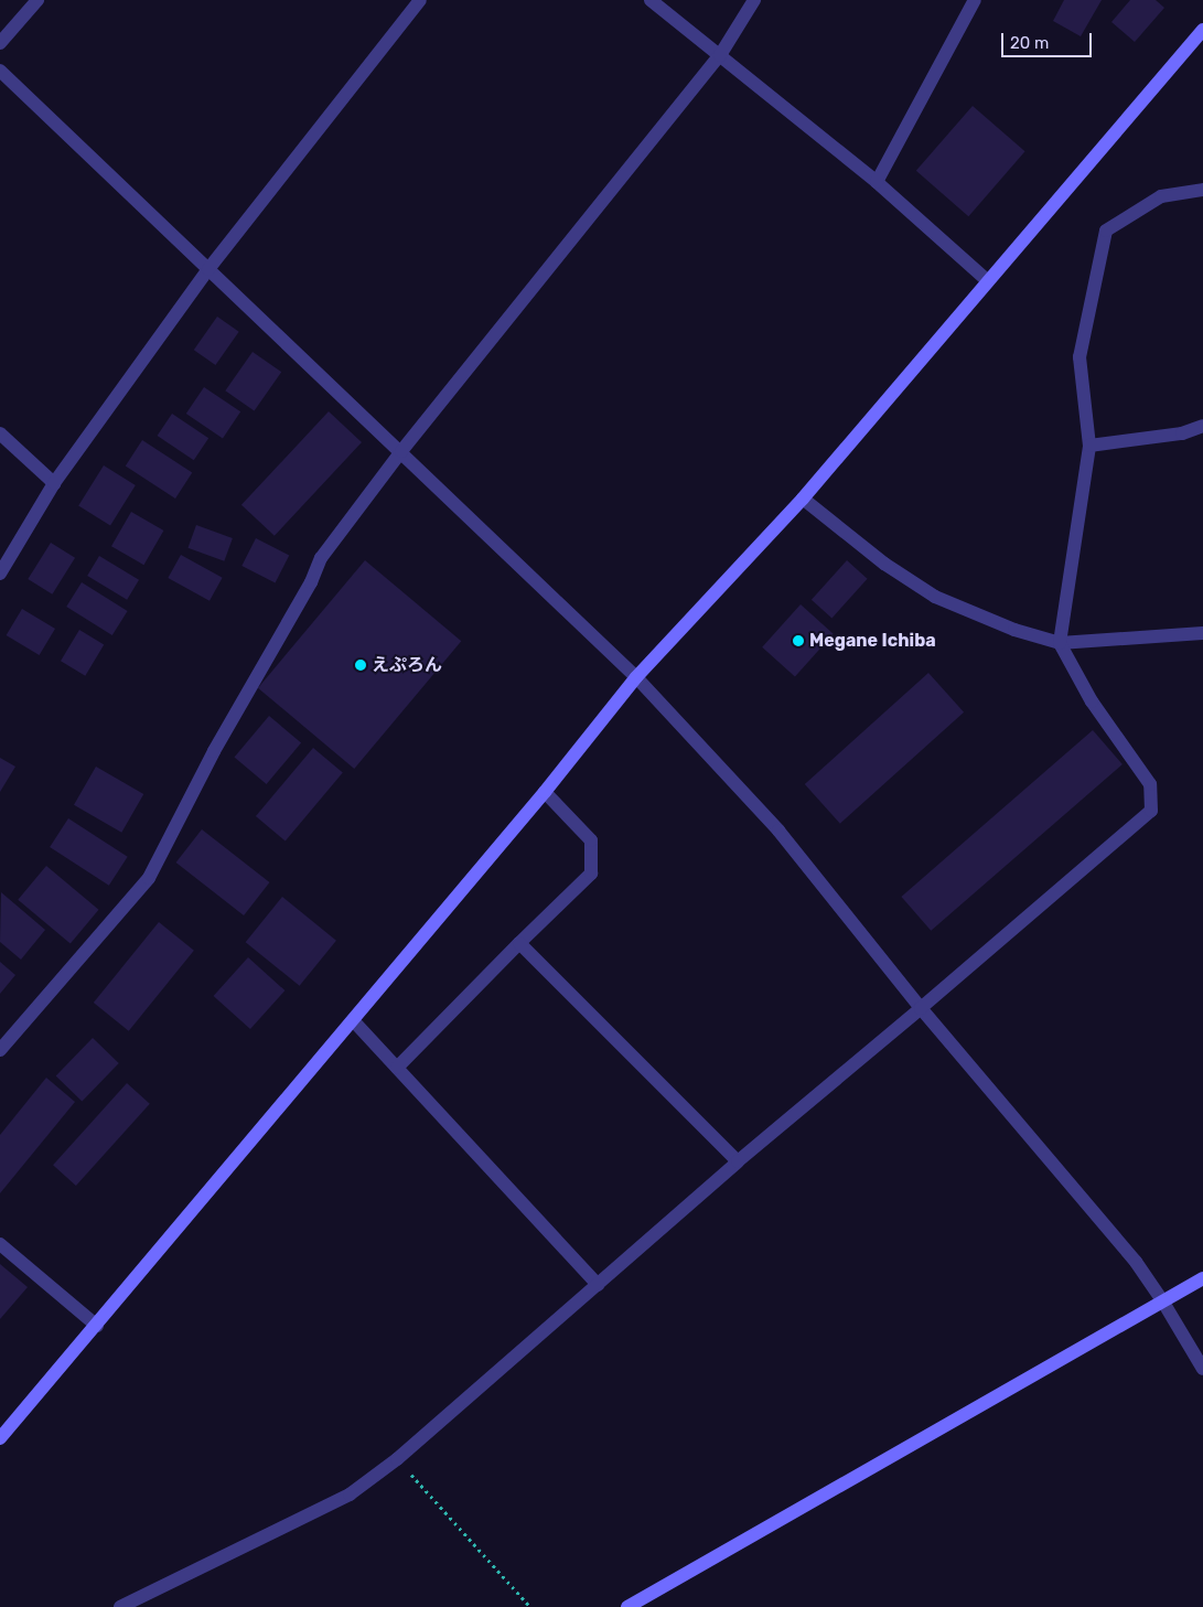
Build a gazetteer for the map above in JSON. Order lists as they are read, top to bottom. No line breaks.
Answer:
{"places":["Megane Ichiba","えぷろん"],"scale_bar":"20 m"}
